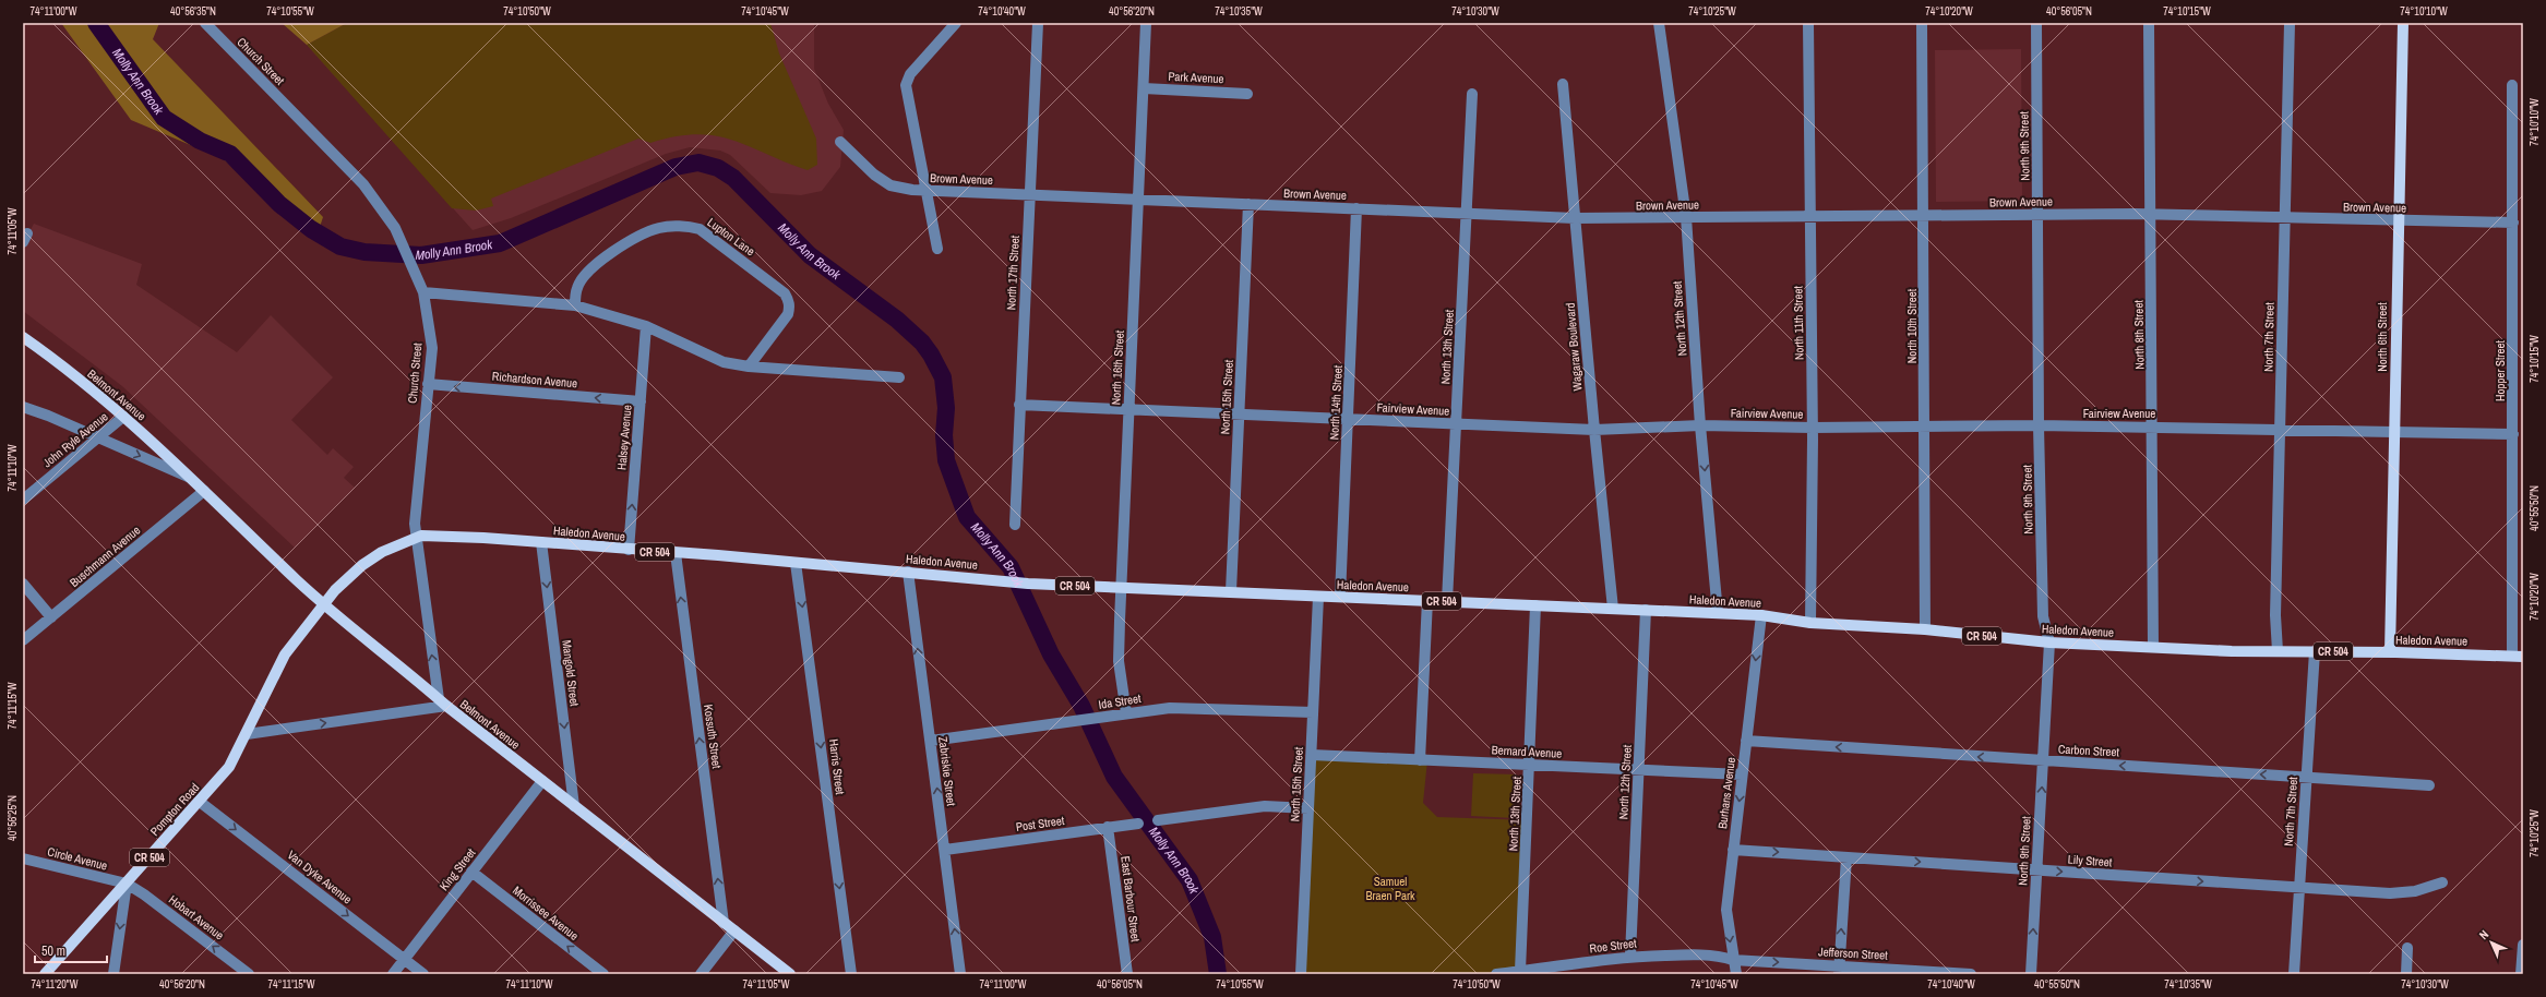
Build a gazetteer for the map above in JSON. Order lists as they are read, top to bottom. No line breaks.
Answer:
{"streets":{"main road":["North 6th Street","Belmont Avenue","Haledon Avenue","CR 504","Pompton Road"],"street":["Church Street","Park Avenue","North 9th Street","Brown Avenue","Lupton Lane","North 17th Street","North 12th Street","North 11th Street","North 10th Street","North 8th Street","North 7th Street","North 13th Street","Wagaraw Boulevard","North 16th Street","Hopper Street","Richardson Avenue","North 15th Street","North 14th Street","Fairview Avenue","Halsey Avenue","John Ryle Avenue","Buschmann Avenue","Mangold Street","Ida Street","Kossuth Street","Carbon Street","Bernard Avenue","Harris Street","Zabriskie Street","Burhans Avenue","Post Street","Circle Avenue","Lily Street","King Street","Van Dyke Avenue","East Barbour Street","Morrissee Avenue","Hobart Avenue","Roe Street","Jefferson Street"]},"crossings":[["Church Street","Richardson Avenue"],["Church Street","Belmont Avenue"],["Church Street","Haledon Avenue"],["Park Avenue","North 16th Street"],["North 9th Street","Brown Avenue"],["North 9th Street","Fairview Avenue"],["North 9th Street","Haledon Avenue"],["North 9th Street","Carbon Street"],["North 9th Street","Lily Street"],["Brown Avenue","North 17th Street"],["Brown Avenue","North 12th Street"],["Brown Avenue","North 11th Street"],["Brown Avenue","North 10th Street"],["Brown Avenue","North 8th Street"],["Brown Avenue","North 7th Street"],["Brown Avenue","North 6th Street"],["Brown Avenue","North 13th Street"],["Brown Avenue","Wagaraw Boulevard"],["Brown Avenue","North 16th Street"],["Brown Avenue","Hopper Street"],["Brown Avenue","North 15th Street"],["Brown Avenue","North 14th Street"],["North 17th Street","Fairview Avenue"],["North 12th Street","Fairview Avenue"],["North 12th Street","Haledon Avenue"],["North 12th Street","Bernard Avenue"],["North 12th Street","Roe Street"],["North 11th Street","Fairview Avenue"],["North 11th Street","Haledon Avenue"],["North 10th Street","Fairview Avenue"],["North 10th Street","Haledon Avenue"],["North 8th Street","Fairview Avenue"],["North 8th Street","Haledon Avenue"],["North 7th Street","Fairview Avenue"],["North 7th Street","Haledon Avenue"],["North 7th Street","Carbon Street"],["North 7th Street","Lily Street"],["North 6th Street","Fairview Avenue"],["North 6th Street","Haledon Avenue"],["North 13th Street","Fairview Avenue"],["North 13th Street","Haledon Avenue"],["North 13th Street","Bernard Avenue"],["North 13th Street","Roe Street"],["Wagaraw Boulevard","Fairview Avenue"],["Wagaraw Boulevard","Haledon Avenue"],["North 16th Street","Fairview Avenue"],["North 16th Street","Haledon Avenue"],["North 16th Street","Ida Street"],["Hopper Street","Fairview Avenue"],["Hopper Street","Haledon Avenue"],["Richardson Avenue","Halsey Avenue"],["Belmont Avenue","John Ryle Avenue"],["Belmont Avenue","Haledon Avenue"],["Belmont Avenue","CR 504"],["Belmont Avenue","Buschmann Avenue"],["Belmont Avenue","Mangold Street"],["Belmont Avenue","Kossuth Street"],["Belmont Avenue","King Street"],["North 15th Street","Fairview Avenue"],["North 15th Street","Haledon Avenue"],["North 15th Street","Ida Street"],["North 15th Street","Bernard Avenue"],["North 14th Street","Fairview Avenue"],["North 14th Street","Haledon Avenue"],["Halsey Avenue","Haledon Avenue"],["Haledon Avenue","CR 504"],["Haledon Avenue","Mangold Street"],["Haledon Avenue","Kossuth Street"],["Haledon Avenue","Harris Street"],["Haledon Avenue","Zabriskie Street"],["Haledon Avenue","Burhans Avenue"],["CR 504","Pompton Road"],["Ida Street","Zabriskie Street"],["Carbon Street","Burhans Avenue"],["Bernard Avenue","Burhans Avenue"],["Zabriskie Street","Post Street"],["Burhans Avenue","Lily Street"],["Burhans Avenue","Roe Street"],["Burhans Avenue","Jefferson Street"],["Pompton Road","Circle Avenue"],["Pompton Road","Van Dyke Avenue"],["Pompton Road","Hobart Avenue"],["Post Street","East Barbour Street"],["Circle Avenue","Hobart Avenue"],["King Street","Van Dyke Avenue"],["King Street","Morrissee Avenue"],["Roe Street","Jefferson Street"]],"one_way":["Halsey Avenue","Mangold Street","Kossuth Street","Carbon Street","Harris Street","Zabriskie Street","Burhans Avenue","Lily Street","Van Dyke Avenue","Morrissee Avenue","Hobart Avenue","Jefferson Street"],"water":["Molly Ann Brook"],"parks":["Samuel Braen Park"],"scale_bar":"50 m","north":"top left","coordinates":["74°11'00\"W","40°56'35\"N","74°10'55\"W","74°10'50\"W","74°10'45\"W","74°10'40\"W","40°56'20\"N","74°10'35\"W","74°10'30\"W","74°10'25\"W","74°10'20\"W","40°56'05\"N","74°10'15\"W","74°10'10\"W","74°11'05\"W","74°11'10\"W","40°55'50\"N","74°11'15\"W","40°56'25\"N","74°11'20\"W"]}
